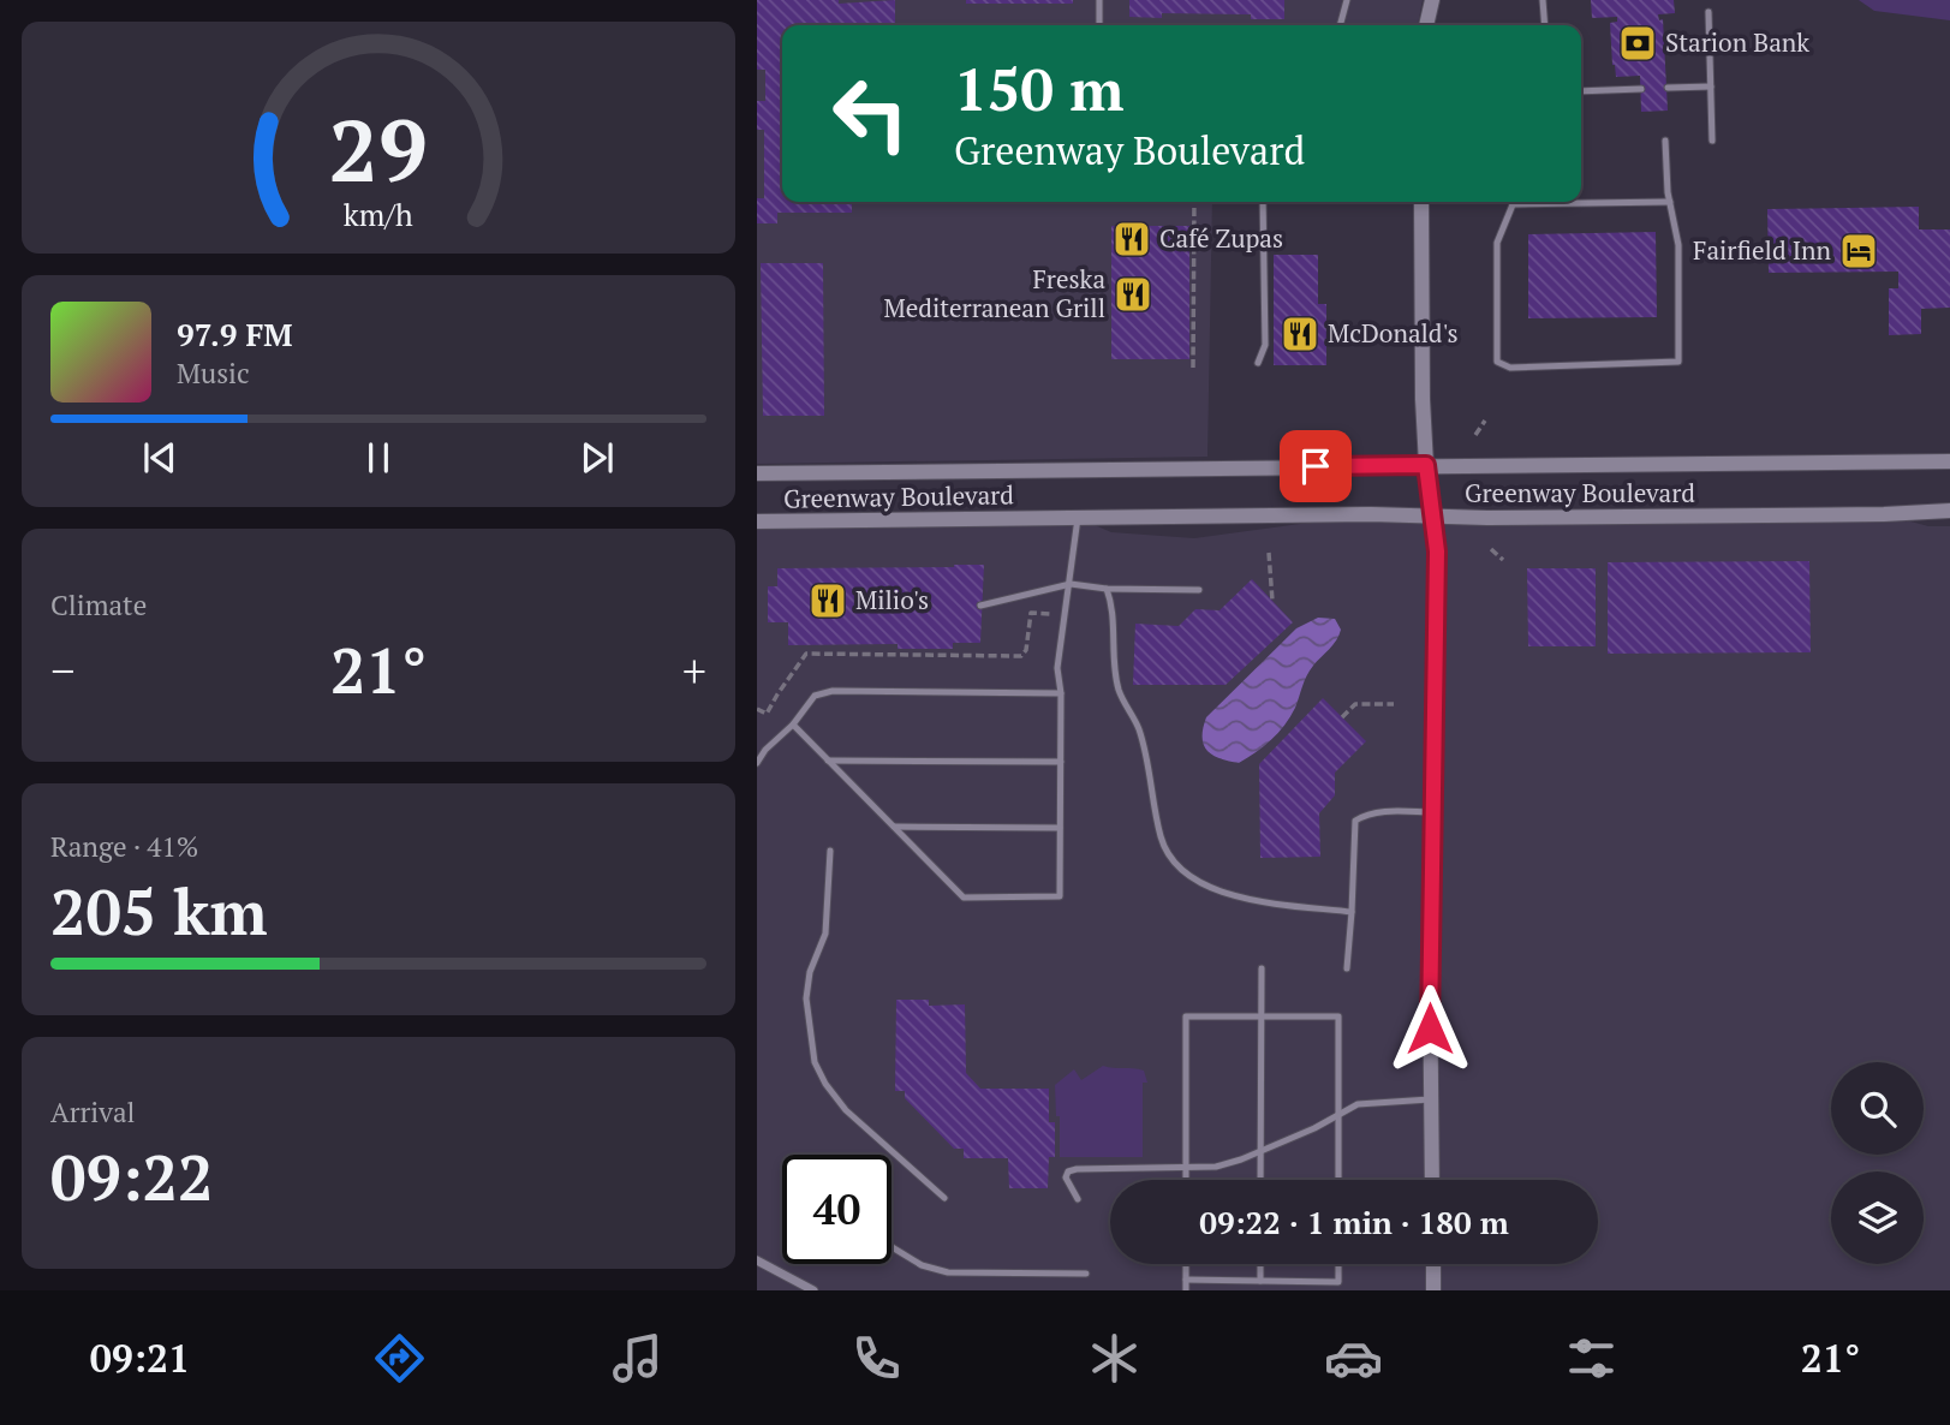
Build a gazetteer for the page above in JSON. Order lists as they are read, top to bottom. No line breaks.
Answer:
{"streets":{"street":["Greenway Boulevard"]},"places":{"bank":["Starion Bank"],"restaurant":["Café Zupas","Freska Mediterranean Grill","McDonald's","Milio's"],"hotel":["Fairfield Inn"]},"page":{"turn":["150 m","Greenway Boulevard"],"song":["97.9 FM","Music"],"tile":["Climate",["Range · 41%","205 km"],["Arrival","09:22"]],"heat":["−","21°","+"],"limit":"40","trip":"09:22 · 1 min · 180 m","tabs":["09:21","21°"],"gauge":["29","km/h"]}}
